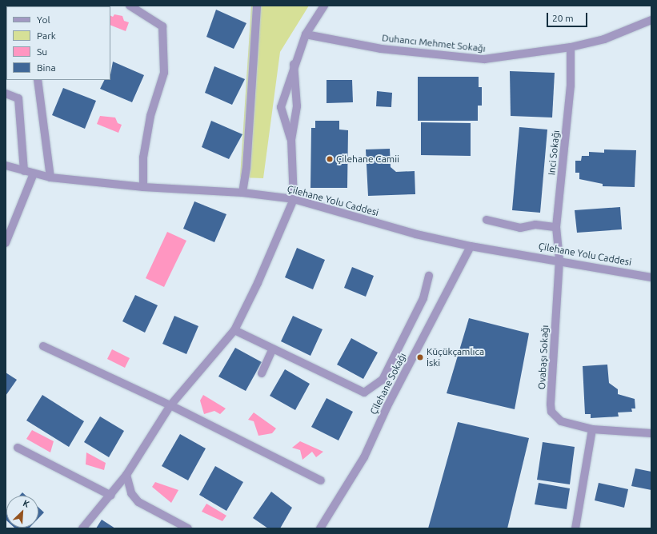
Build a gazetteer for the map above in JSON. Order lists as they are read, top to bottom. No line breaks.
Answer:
{"streets":{"street":["Duhancı Mehmet Sokağı","Inci Sokağı","Çilehane Yolu Caddesi","Ovabaşı Sokağı","Çilehane Sokağı"]},"crossings":[["Duhancı Mehmet Sokağı","Inci Sokağı"],["Inci Sokağı","Çilehane Yolu Caddesi"],["Inci Sokağı","Ovabaşı Sokağı"],["Çilehane Yolu Caddesi","Ovabaşı Sokağı"],["Çilehane Yolu Caddesi","Çilehane Sokağı"]],"places":["Çilehane Camii","Küçükçamlıca İski"],"legend":["Yol","Park","Su","Bina"],"scale_bar":"20 m","north":"top right"}
